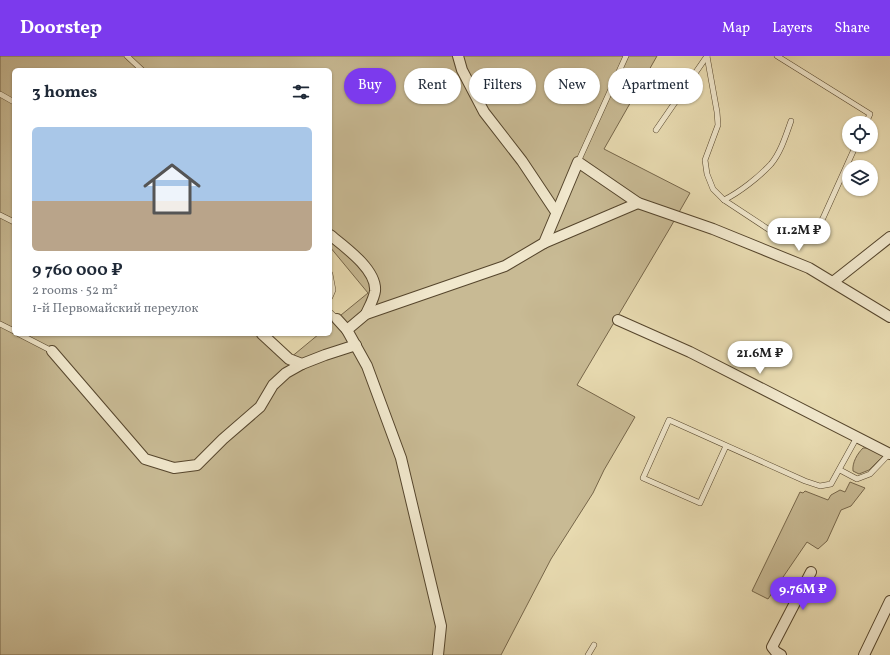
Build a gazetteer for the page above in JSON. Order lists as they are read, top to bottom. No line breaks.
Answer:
{"page":{"header":"Doorstep","nav":["Map","Layers","Share"],"chip":["Buy","Rent","Filters","New","Apartment"],"heading":"3 homes","list":[{"name":"9 760 000 ₽","note":"2 rooms · 52 m² · 1-й Первомайский переулок"}],"price":["11.2M ₽","21.6M ₽","9.76M ₽"]}}
